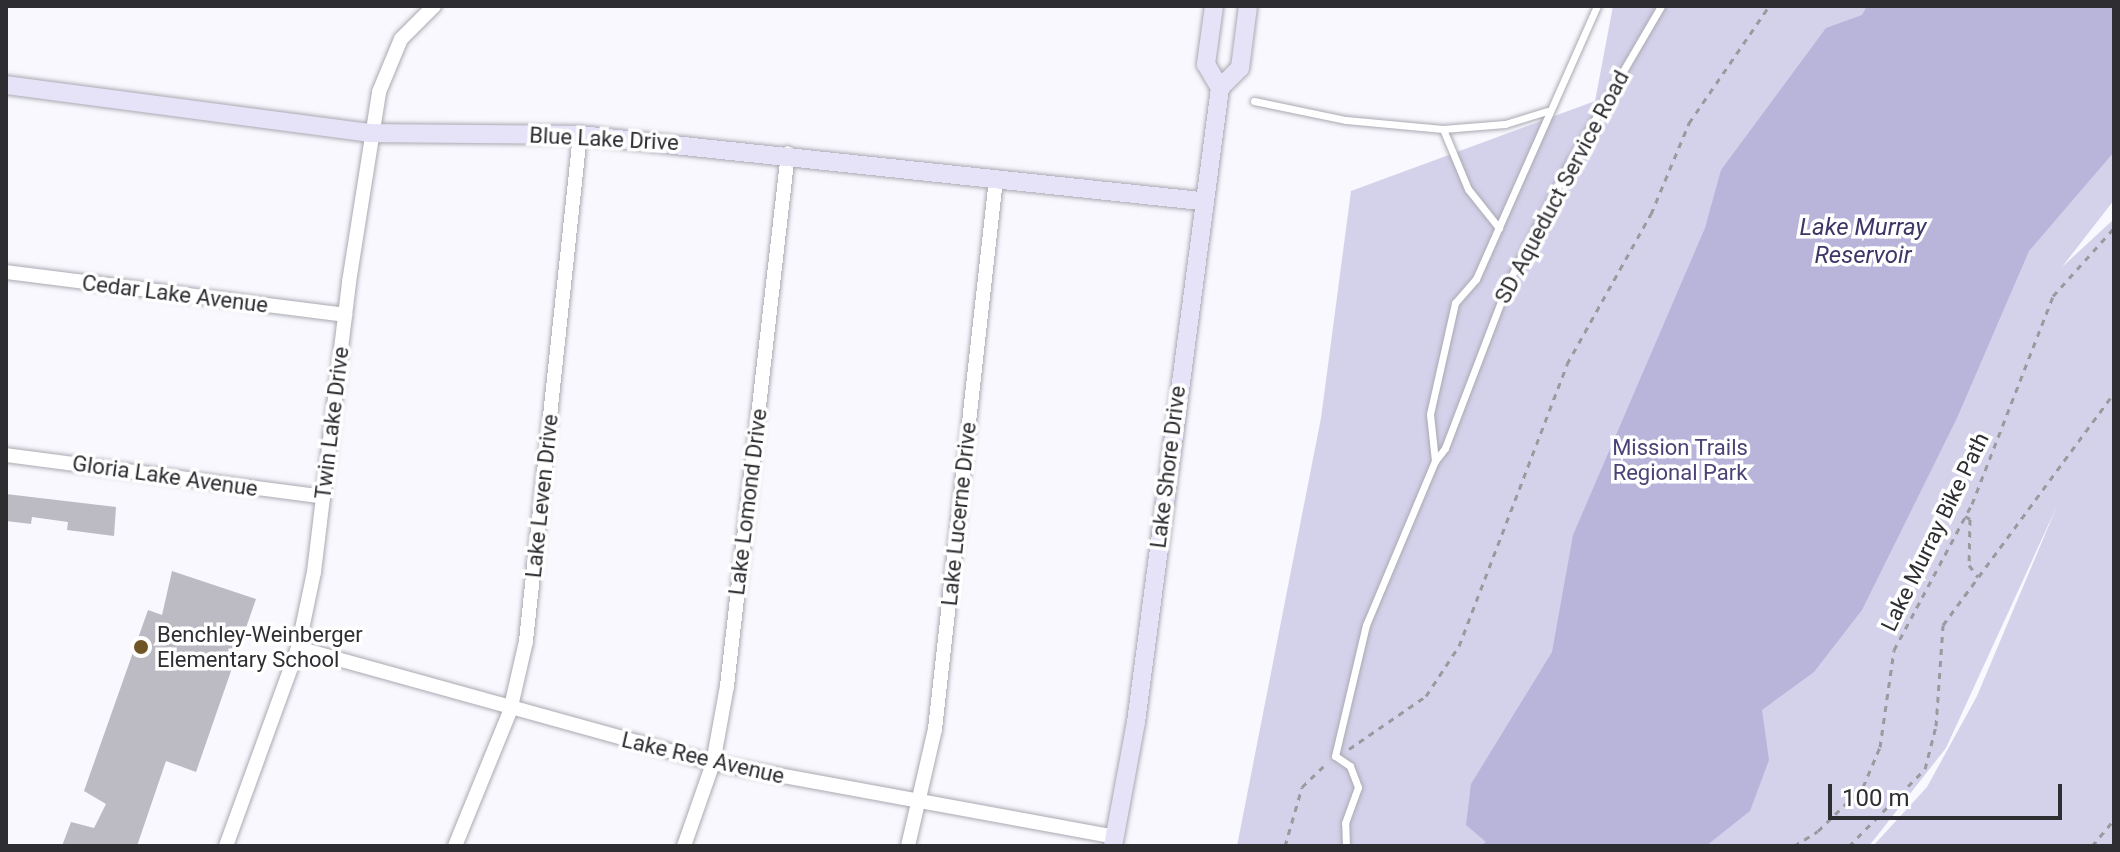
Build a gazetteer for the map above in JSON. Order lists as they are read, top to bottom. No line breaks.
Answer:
{"streets":{"street":["Blue Lake Drive","Cedar Lake Avenue","Twin Lake Drive","Lake Shore Drive","Gloria Lake Avenue","Lake Leven Drive","Lake Lomond Drive","Lake Lucerne Drive","Lake Ree Avenue"],"lane":["SD Aqueduct Service Road"],"path":["Lake Murray Bike Path"]},"crossings":[["Blue Lake Drive","Twin Lake Drive"],["Blue Lake Drive","Lake Shore Drive"],["Blue Lake Drive","Lake Leven Drive"],["Blue Lake Drive","Lake Lomond Drive"],["Blue Lake Drive","Lake Lucerne Drive"],["Cedar Lake Avenue","Twin Lake Drive"],["Twin Lake Drive","Gloria Lake Avenue"],["Twin Lake Drive","Lake Ree Avenue"],["Lake Shore Drive","Lake Ree Avenue"],["Lake Leven Drive","Lake Ree Avenue"],["Lake Lomond Drive","Lake Ree Avenue"],["Lake Lucerne Drive","Lake Ree Avenue"]],"water":["Lake Murray Reservoir"],"parks":["Mission Trails Regional Park"],"places":["Benchley-Weinberger Elementary School"],"scale_bar":"100 m"}
